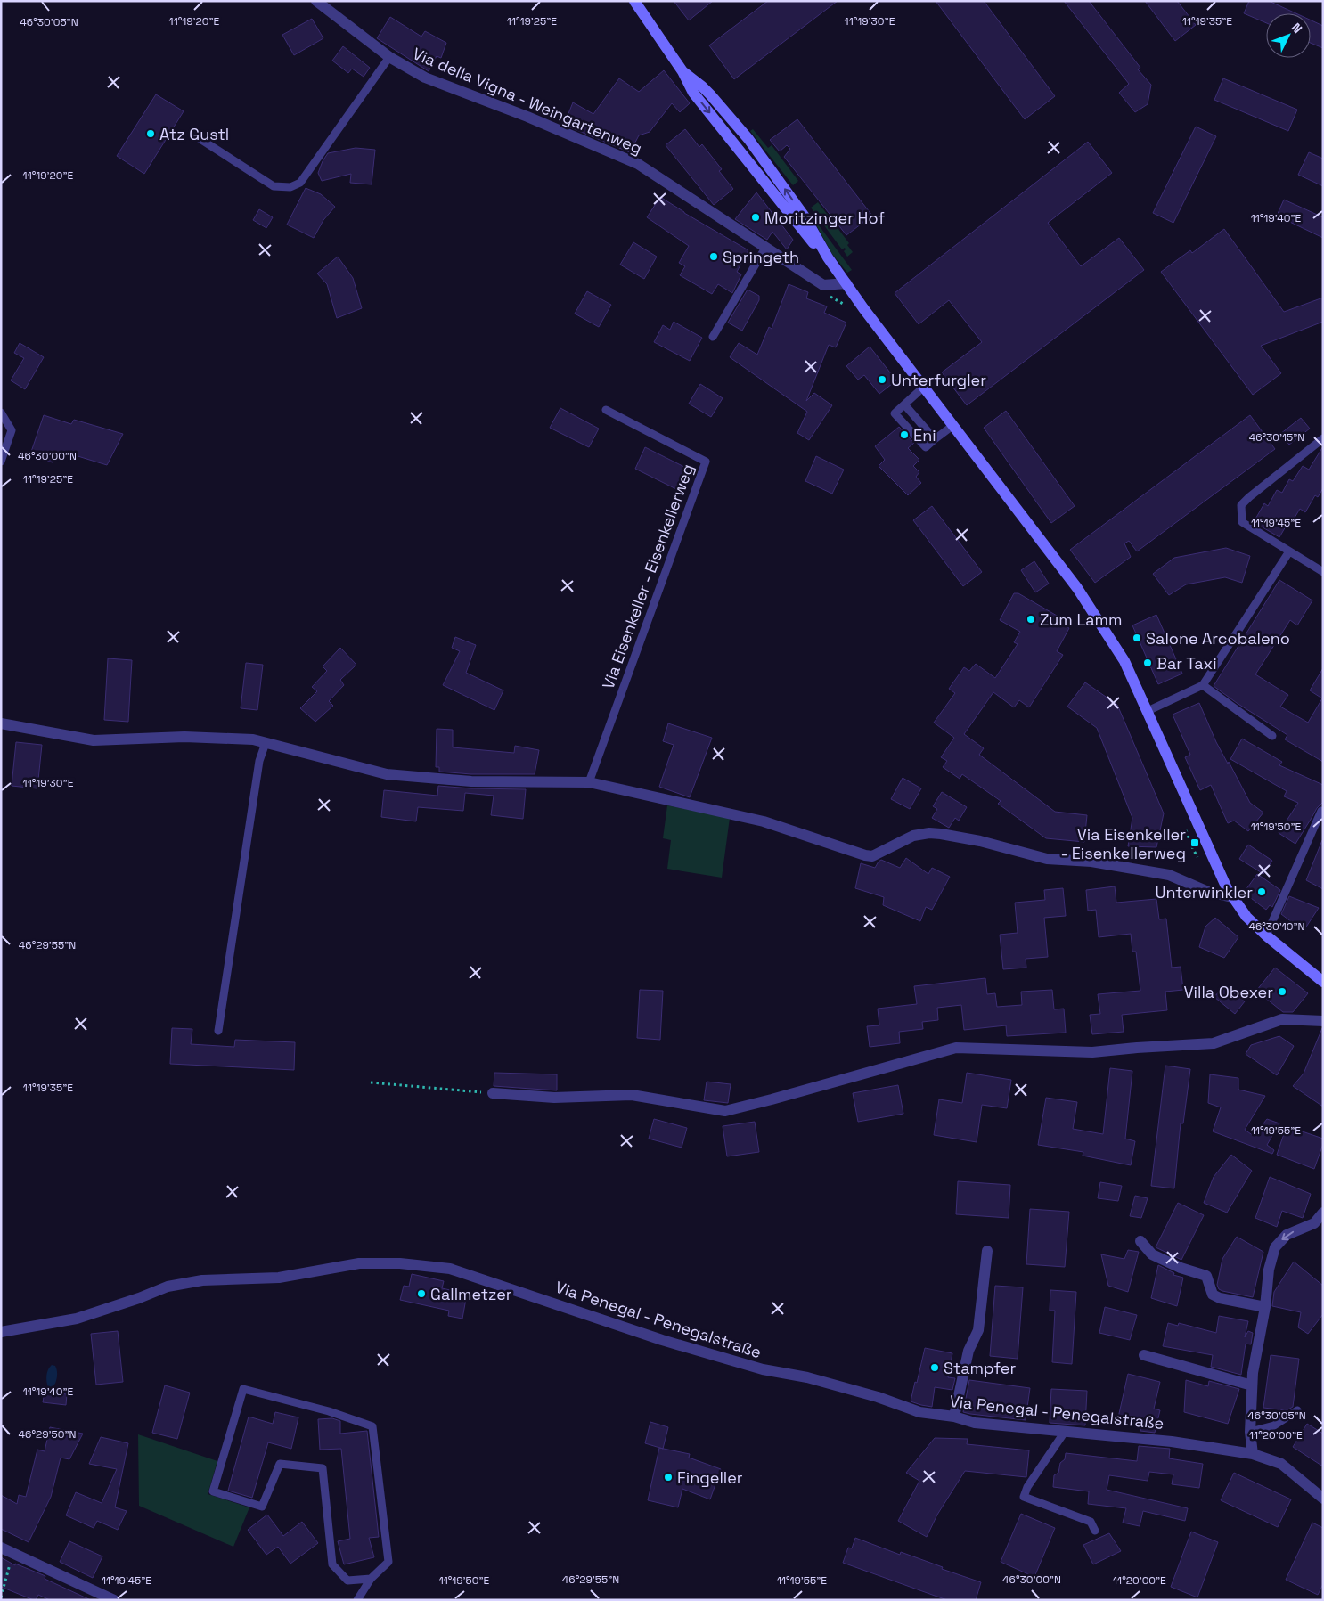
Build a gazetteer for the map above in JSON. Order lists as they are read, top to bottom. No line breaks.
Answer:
{"streets":{"street":["Via della Vigna - Weingartenweg","Via Penegal - Penegalstraße"],"lane":["Via Eisenkeller - Eisenkellerweg"]},"places":{"other":["Atz Gustl","Moritzinger Hof","Springeth","Unterfurgler","Eni","Zum Lamm","Salone Arcobaleno","Bar Taxi","Unterwinkler","Villa Obexer","Gallmetzer","Stampfer","Fingeller"],"transit":["Via Eisenkeller - Eisenkellerweg"]},"north":"top right","coordinates":["11°19'20\"E","11°19'25\"E","11°19'30\"E","11°19'35\"E","46°30'05\"N","11°19'40\"E","46°30'15\"N","46°30'00\"N","11°19'45\"E","11°19'50\"E","46°30'10\"N","46°29'55\"N","11°19'55\"E","46°29'50\"N","11°20'00\"E"]}
